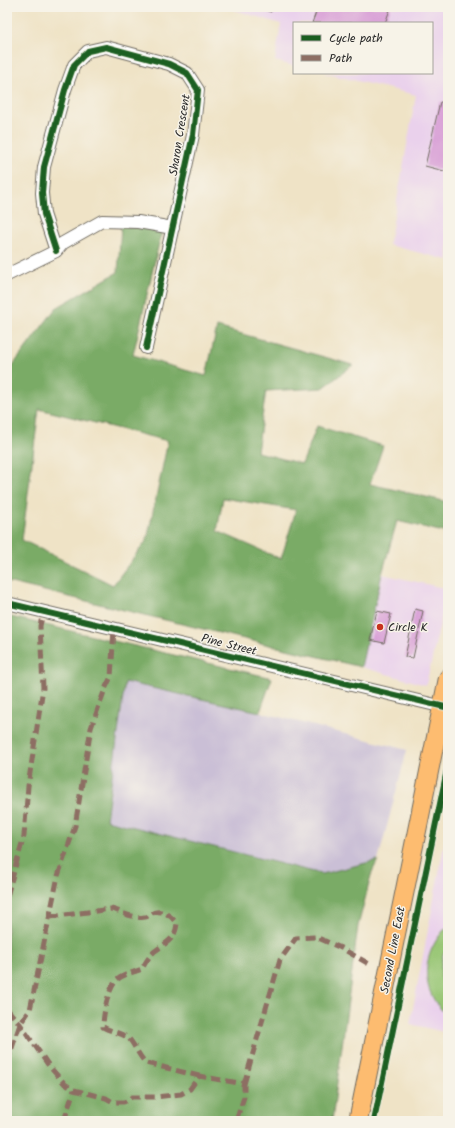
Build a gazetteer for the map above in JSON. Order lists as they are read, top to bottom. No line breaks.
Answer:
{"streets":{"highway":["Second Line East"],"street":["Sharon Crescent","Pine Street"]},"crossings":[["Pine Street","Second Line East"]],"places":["Circle K"],"legend":["Cycle path","Path"]}
